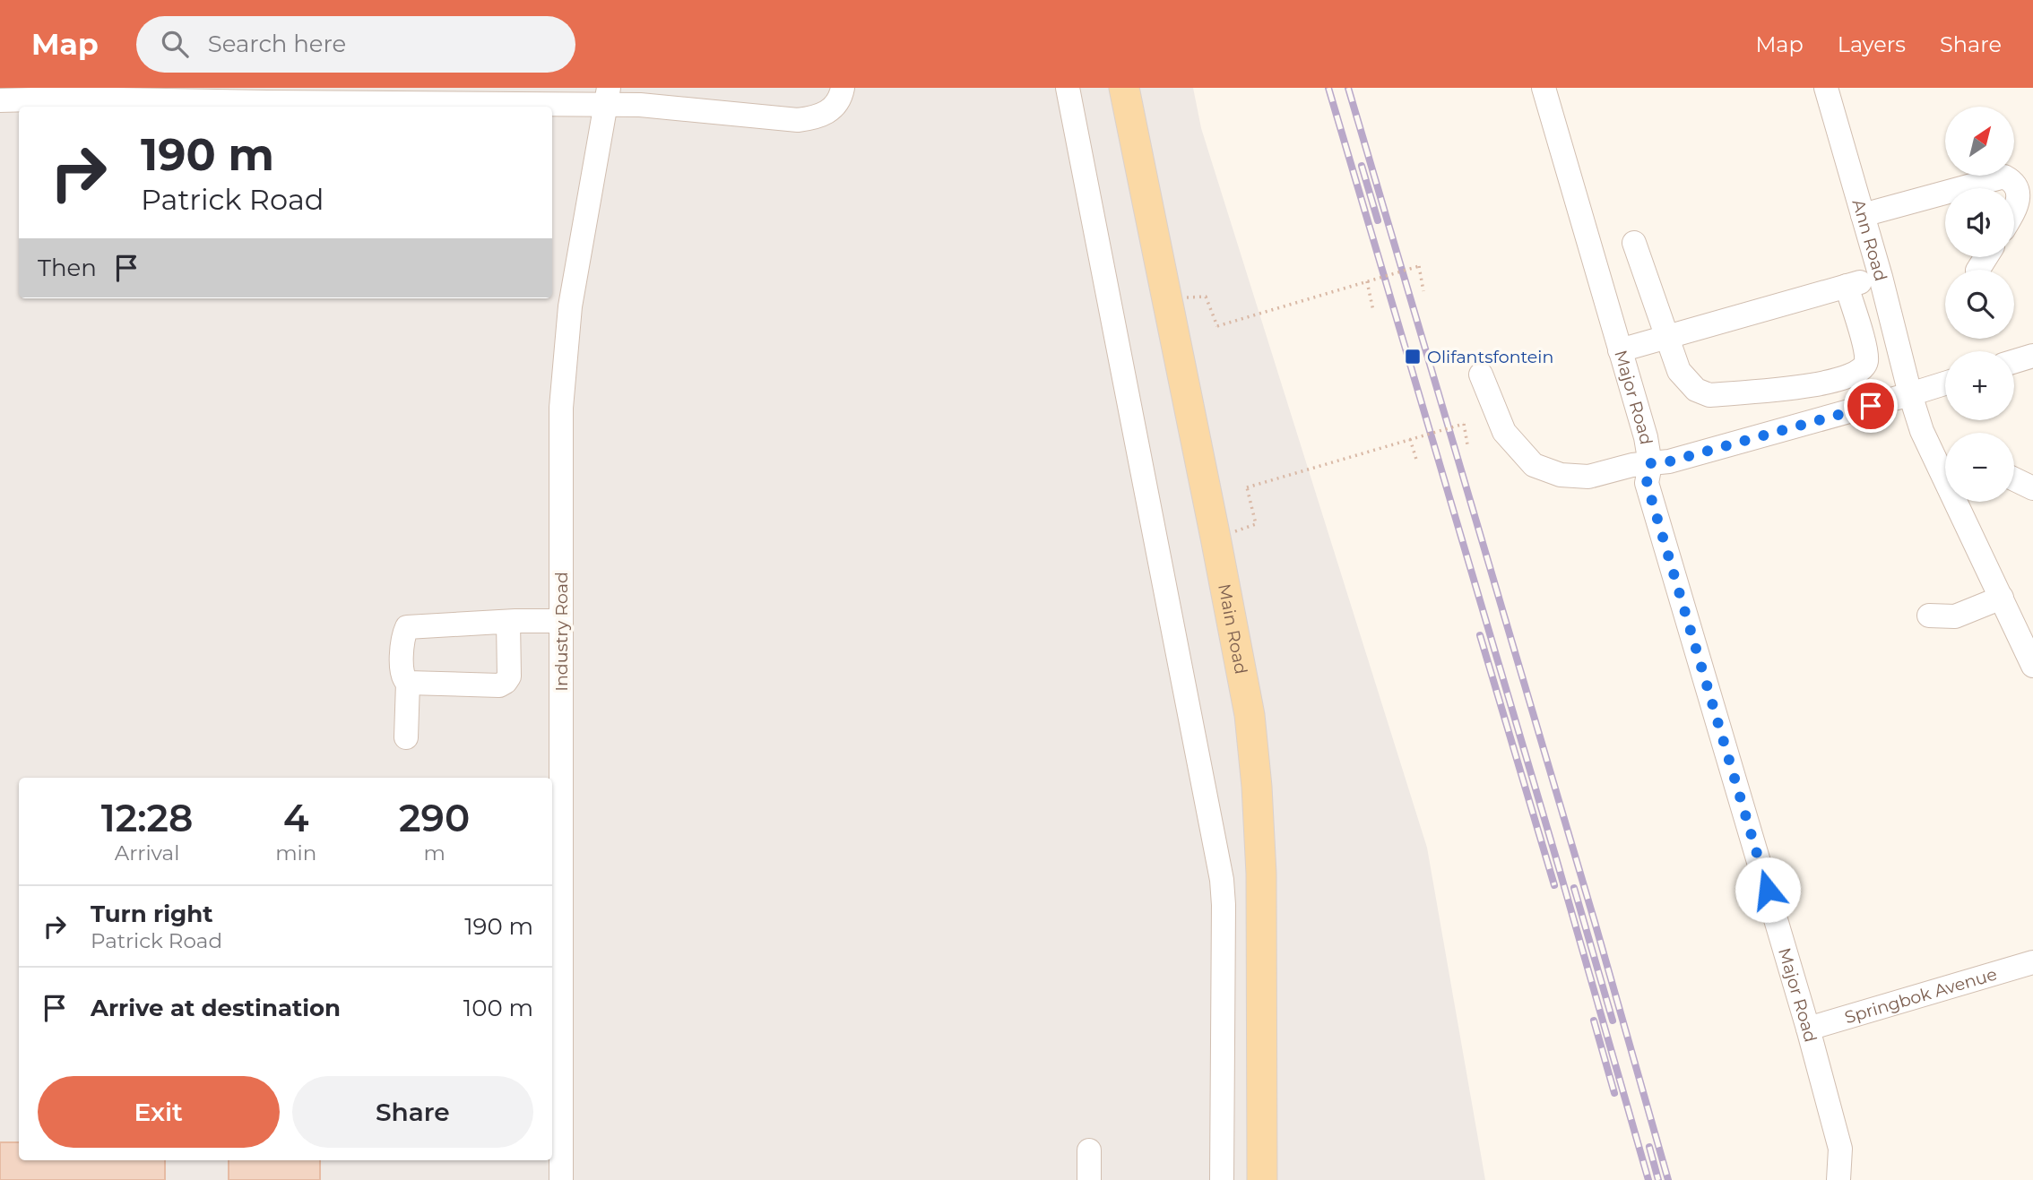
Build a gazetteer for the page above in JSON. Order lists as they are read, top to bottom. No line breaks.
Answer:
{"streets":{"main road":["Main Road"],"street":["Ann Road","Major Road","Industry Road","Springbok Avenue"]},"crossings":[["Major Road","Springbok Avenue"]],"places":{"transit":["Olifantsfontein"]},"north":"top right","page":{"header":"Map","search":"Search here","nav":["Map","Layers","Share"],"map_buttons":["+","−"],"turn":["190 m","Patrick Road"],"then":"Then","eta":["12:28","Arrival","4","min","290","m"],"list":[{"name":"Turn right","note":"Patrick Road","value":"190 m"},{"name":"Arrive at destination","value":"100 m"}],"buttons":["Exit","Share"]}}
